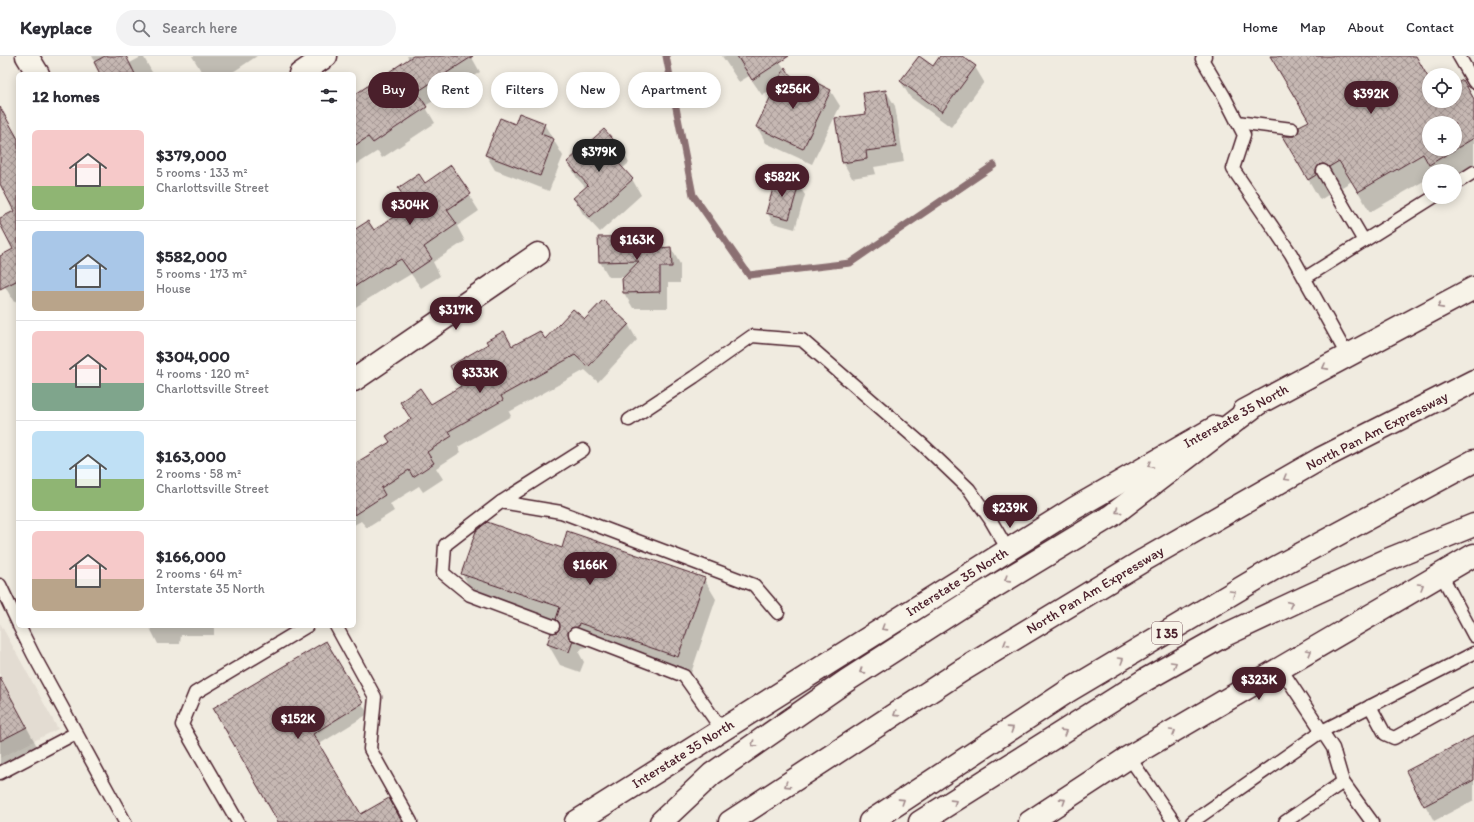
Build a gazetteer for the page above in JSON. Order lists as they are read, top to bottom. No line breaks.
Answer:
{"streets":{"main road":["Interstate 35 North","North Pan Am Expressway","I 35"]},"page":{"header":"Keyplace","search":"Search here","nav":["Home","Map","About","Contact"],"map_buttons":["+","−"],"chip":["Buy","Rent","Filters","New","Apartment"],"heading":"12 homes","price":["$256K","$392K","$379K","$582K","$304K","$163K","$317K","$333K","$239K","$166K","$323K","$152K"],"list":[{"name":"$379,000","note":"5 rooms · 133 m² · Charlottsville Street"},{"name":"$582,000","note":"5 rooms · 173 m² · House"},{"name":"$304,000","note":"4 rooms · 120 m² · Charlottsville Street"},{"name":"$163,000","note":"2 rooms · 58 m² · Charlottsville Street"},{"name":"$166,000","note":"2 rooms · 64 m² · Interstate 35 North"}]}}
